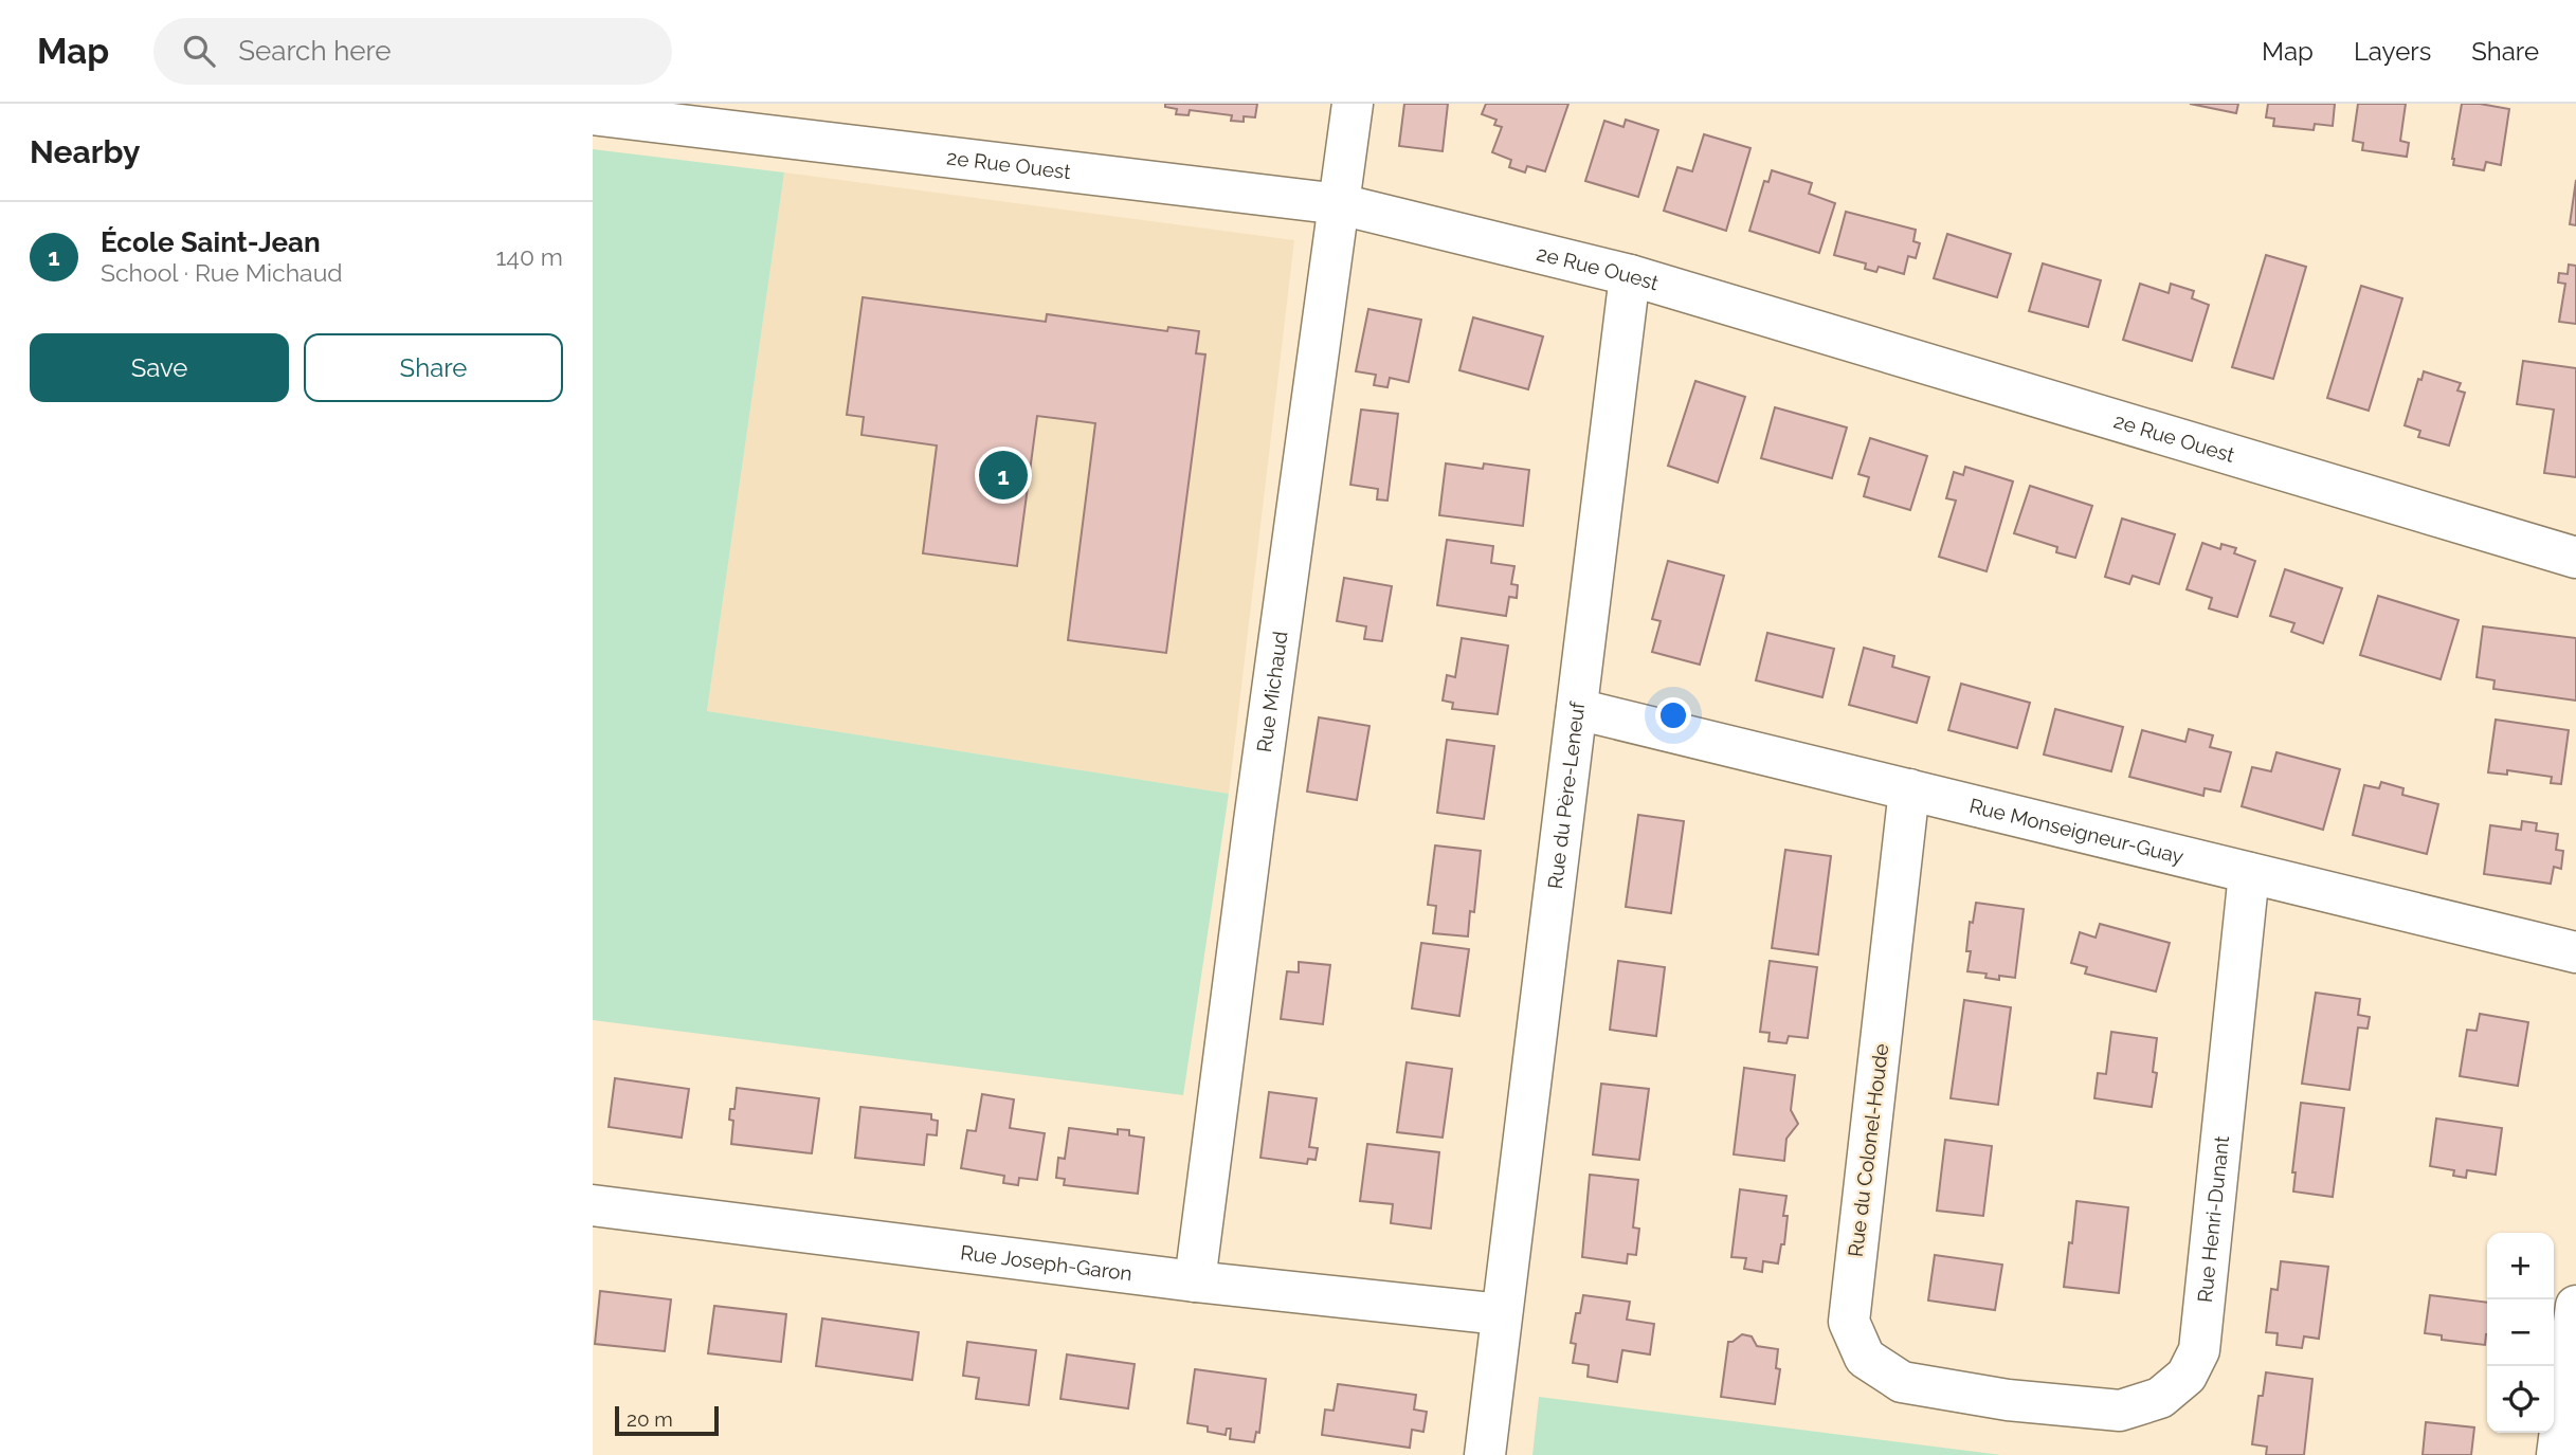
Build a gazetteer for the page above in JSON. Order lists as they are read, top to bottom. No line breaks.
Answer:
{"streets":{"street":["2e Rue Ouest","Rue Michaud","Rue du Père-Leneuf","Rue Monseigneur-Guay","Rue du Colonel-Houde","Rue Henri-Dunant","Rue Joseph-Garon"]},"crossings":[["2e Rue Ouest","Rue Michaud"],["2e Rue Ouest","Rue du Père-Leneuf"],["Rue Michaud","Rue Joseph-Garon"],["Rue du Père-Leneuf","Rue Monseigneur-Guay"],["Rue du Père-Leneuf","Rue Joseph-Garon"],["Rue Monseigneur-Guay","Rue du Colonel-Houde"],["Rue Monseigneur-Guay","Rue Henri-Dunant"],["Rue du Colonel-Houde","Rue Henri-Dunant"]],"scale_bar":"20 m","page":{"header":"Map","search":"Search here","nav":["Map","Layers","Share"],"heading":"Nearby","list":[{"mark":"1","name":"École Saint-Jean","note":"School · Rue Michaud","value":"140 m"}],"buttons":["Save","Share"],"pins":"1","map_buttons":["+","−"],"scale":"20 m"}}
